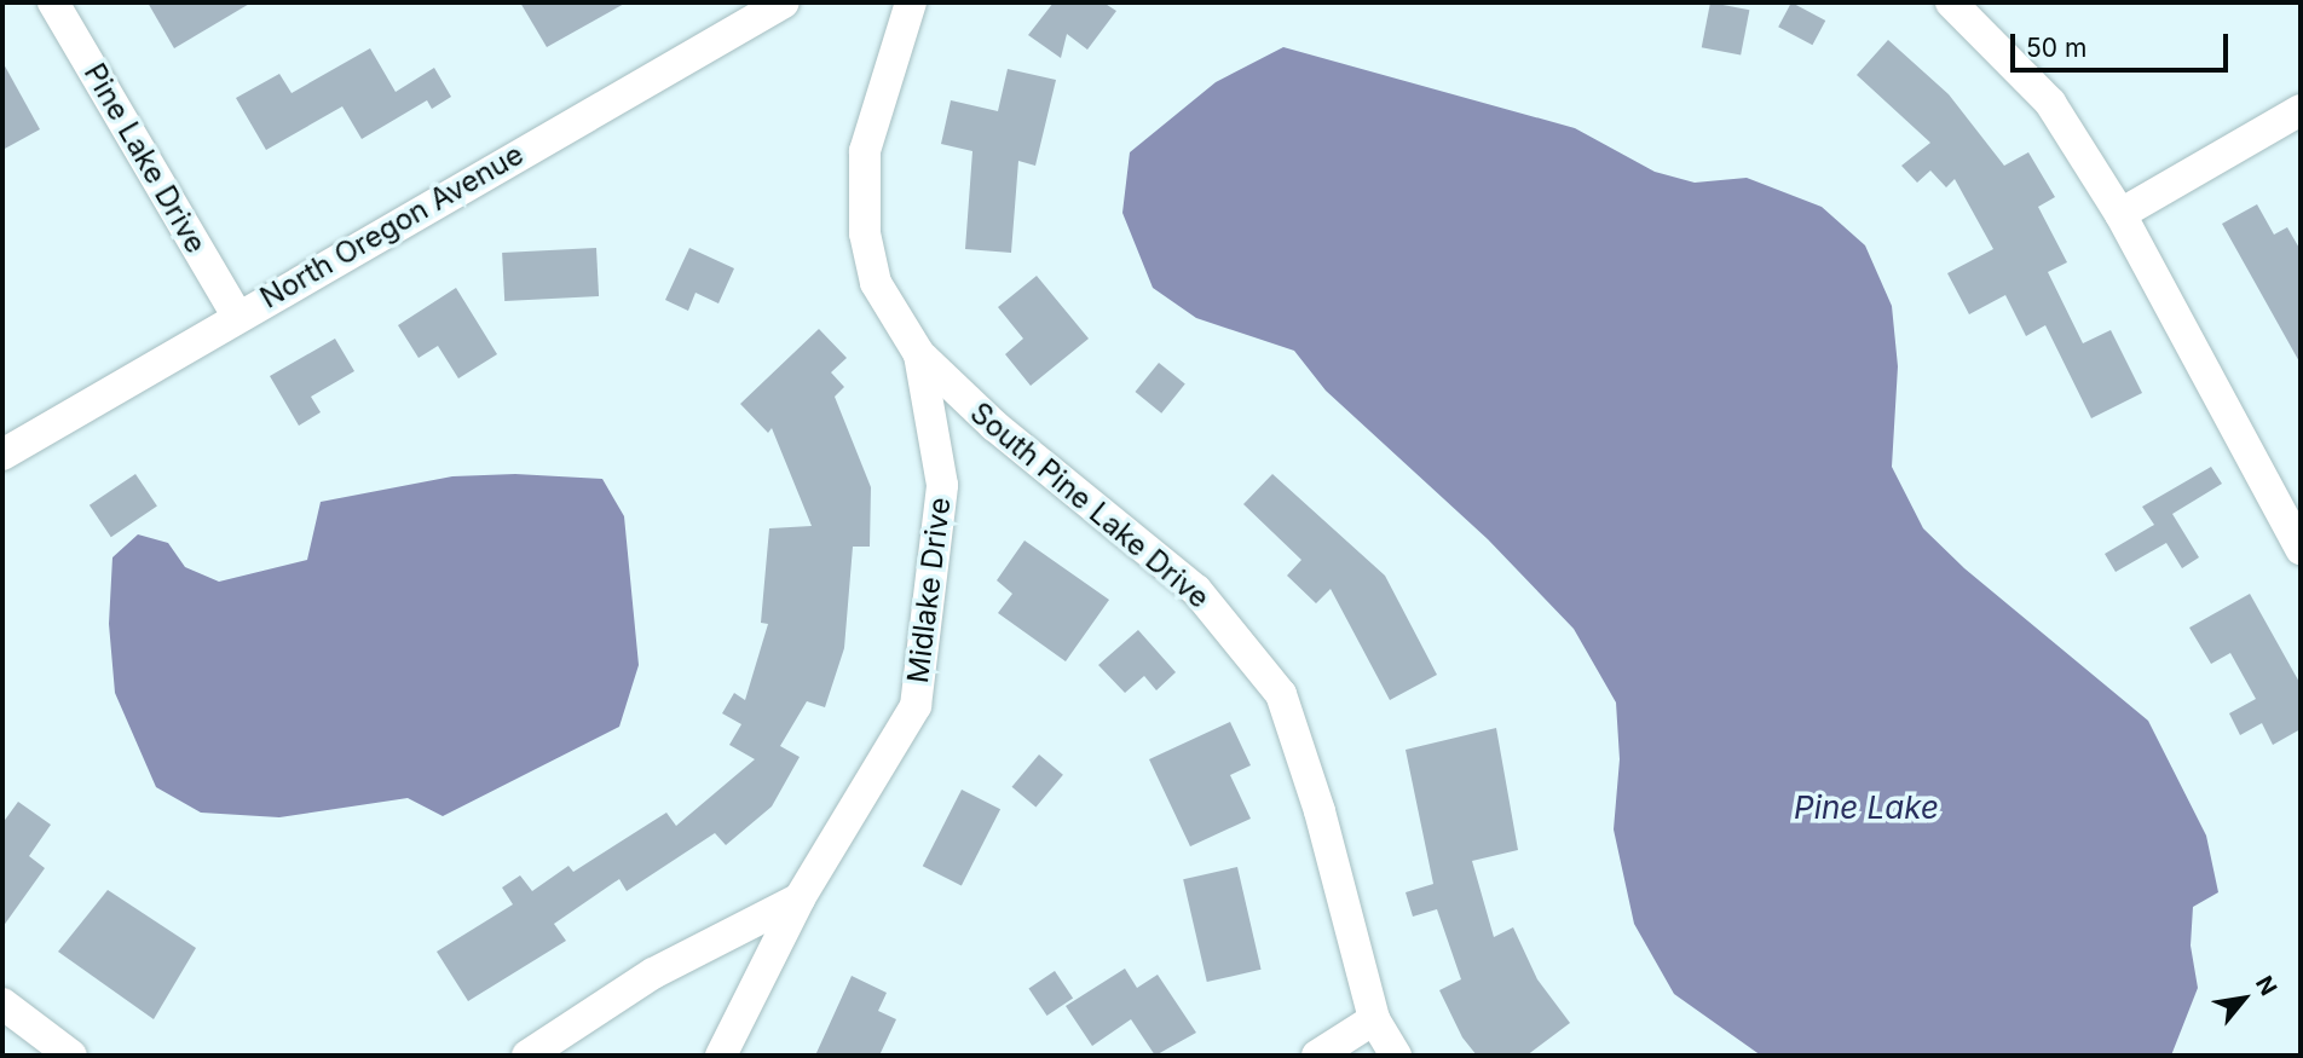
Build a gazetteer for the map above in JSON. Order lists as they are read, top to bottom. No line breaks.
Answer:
{"streets":{"street":["Pine Lake Drive","North Oregon Avenue","South Pine Lake Drive","Midlake Drive"]},"crossings":[["Pine Lake Drive","North Oregon Avenue"],["South Pine Lake Drive","Midlake Drive"]],"water":["Pine Lake"],"scale_bar":"50 m","north":"top right"}
